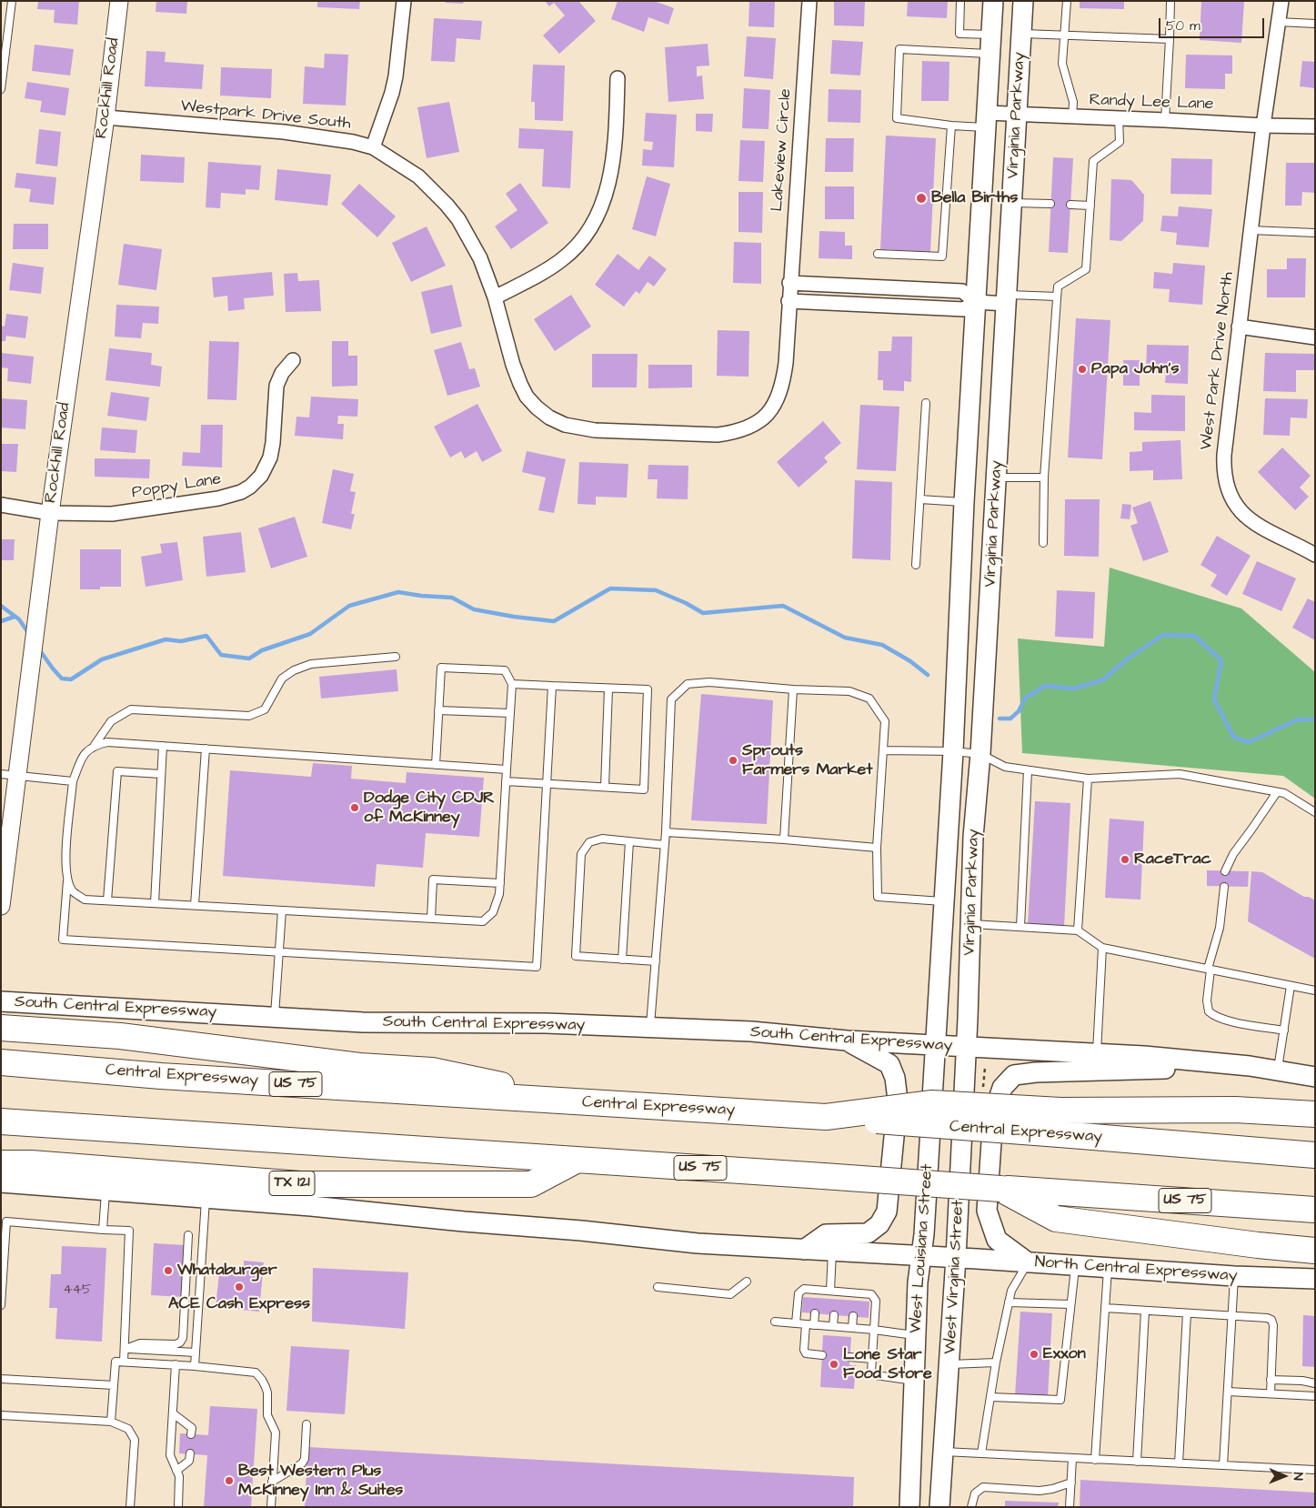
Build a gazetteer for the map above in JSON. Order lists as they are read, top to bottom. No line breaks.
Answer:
{"streets":{"highway":["Central Expressway","US 75","TX 121"],"main road":["Virginia Parkway","South Central Expressway","West Louisiana Street","North Central Expressway","West Virginia Street"],"street":["Rockhill Road","Randy Lee Lane","Westpark Drive South","Lakeview Circle","West Park Drive North","Poppy Lane"]},"crossings":[["Rockhill Road","Westpark Drive South"],["Rockhill Road","Poppy Lane"],["Randy Lee Lane","Virginia Parkway"],["Randy Lee Lane","West Park Drive North"],["Westpark Drive South","Lakeview Circle"],["Virginia Parkway","South Central Expressway"],["Virginia Parkway","West Louisiana Street"],["Virginia Parkway","West Virginia Street"],["South Central Expressway","West Louisiana Street"],["South Central Expressway","West Virginia Street"],["US 75","TX 121"],["North Central Expressway","West Virginia Street"]],"places":["Bella Births","Papa John's","Sprouts Farmers Market","Dodge City CDJR of McKinney","RaceTrac","Whataburger","ACE Cash Express","Exxon","Lone Star Food Store","Best Western Plus McKinney Inn & Suites"],"house_numbers":["445"],"scale_bar":"50 m","north":"right"}
